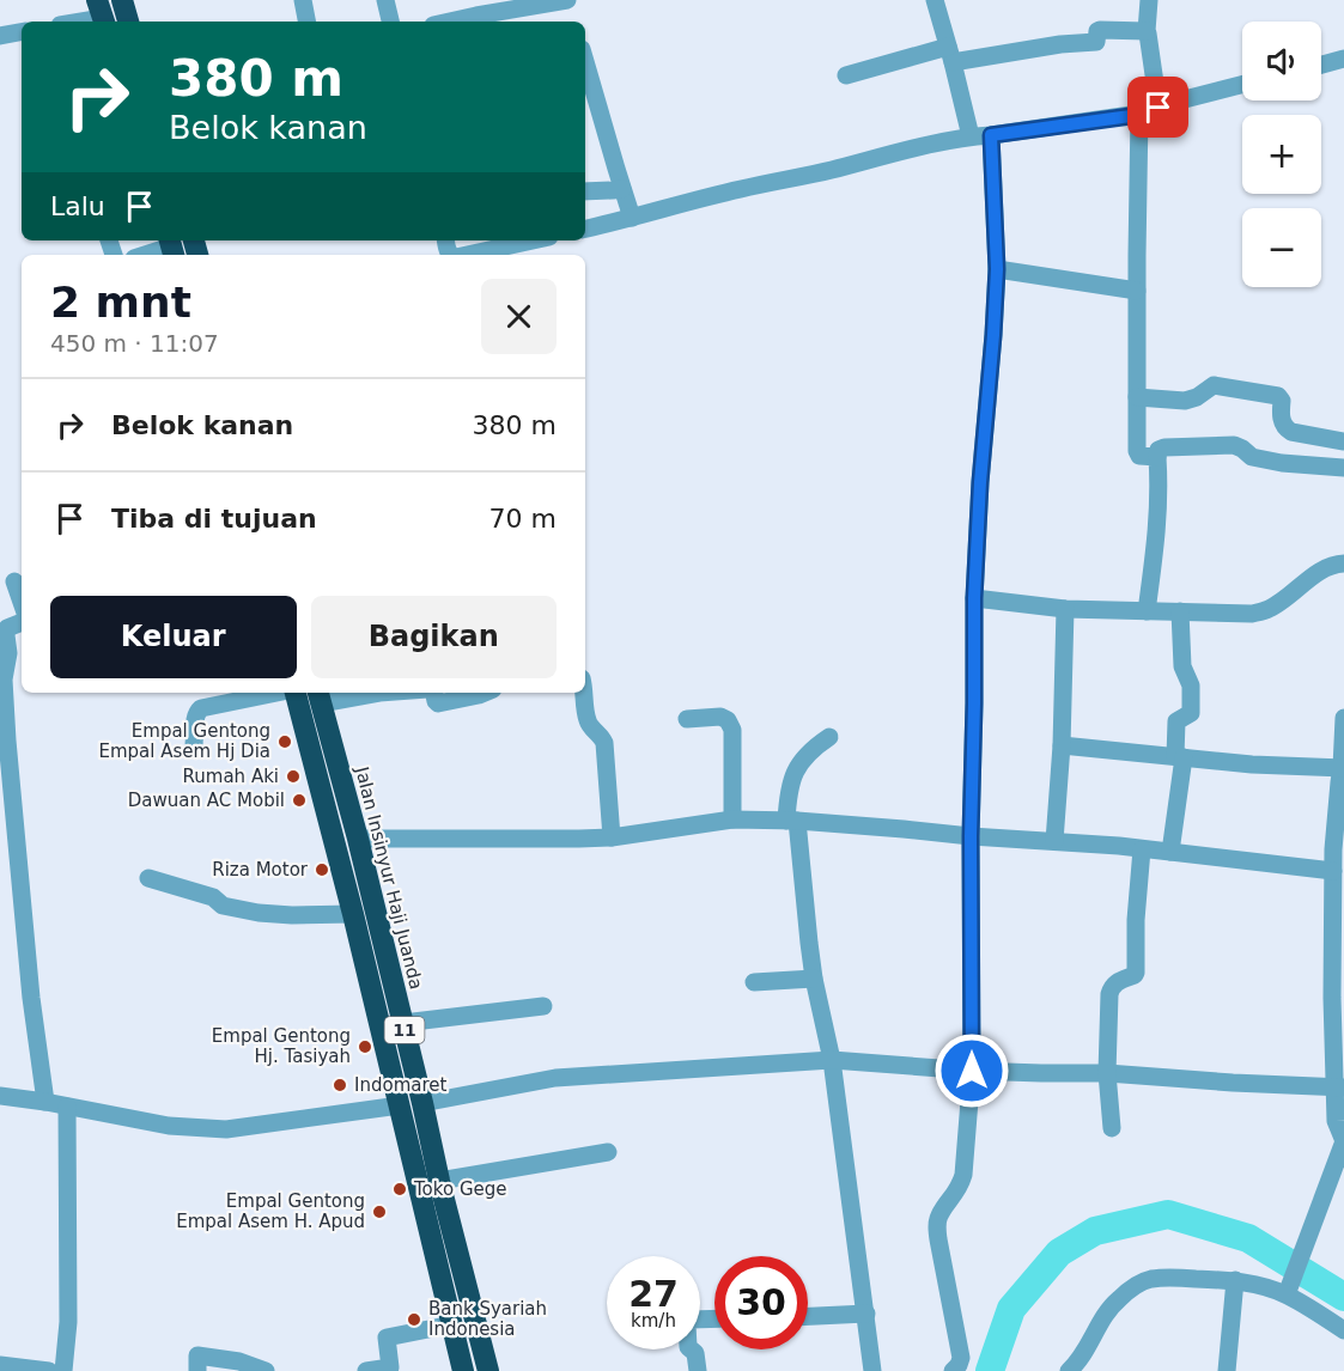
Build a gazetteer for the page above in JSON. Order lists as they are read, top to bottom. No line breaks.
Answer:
{"streets":{"highway":["Jalan Insinyur Haji Juanda","11"]},"places":["Empal Gentong Empal Asem Hj Dia","Rumah Aki","Dawuan AC Mobil","Riza Motor","Empal Gentong Hj. Tasiyah","Indomaret","Toko Gege","Empal Gentong Empal Asem H. Apud","Bank Syariah Indonesia"],"page":{"map_buttons":["+","−"],"turn":["380 m","Belok kanan"],"then":"Lalu","heading":["2 mnt","450 m · 11:07"],"list":[{"name":"Belok kanan","value":"380 m"},{"name":"Tiba di tujuan","value":"70 m"}],"buttons":["Keluar","Bagikan"],"speed":"27 km/h","limit":"30"}}
